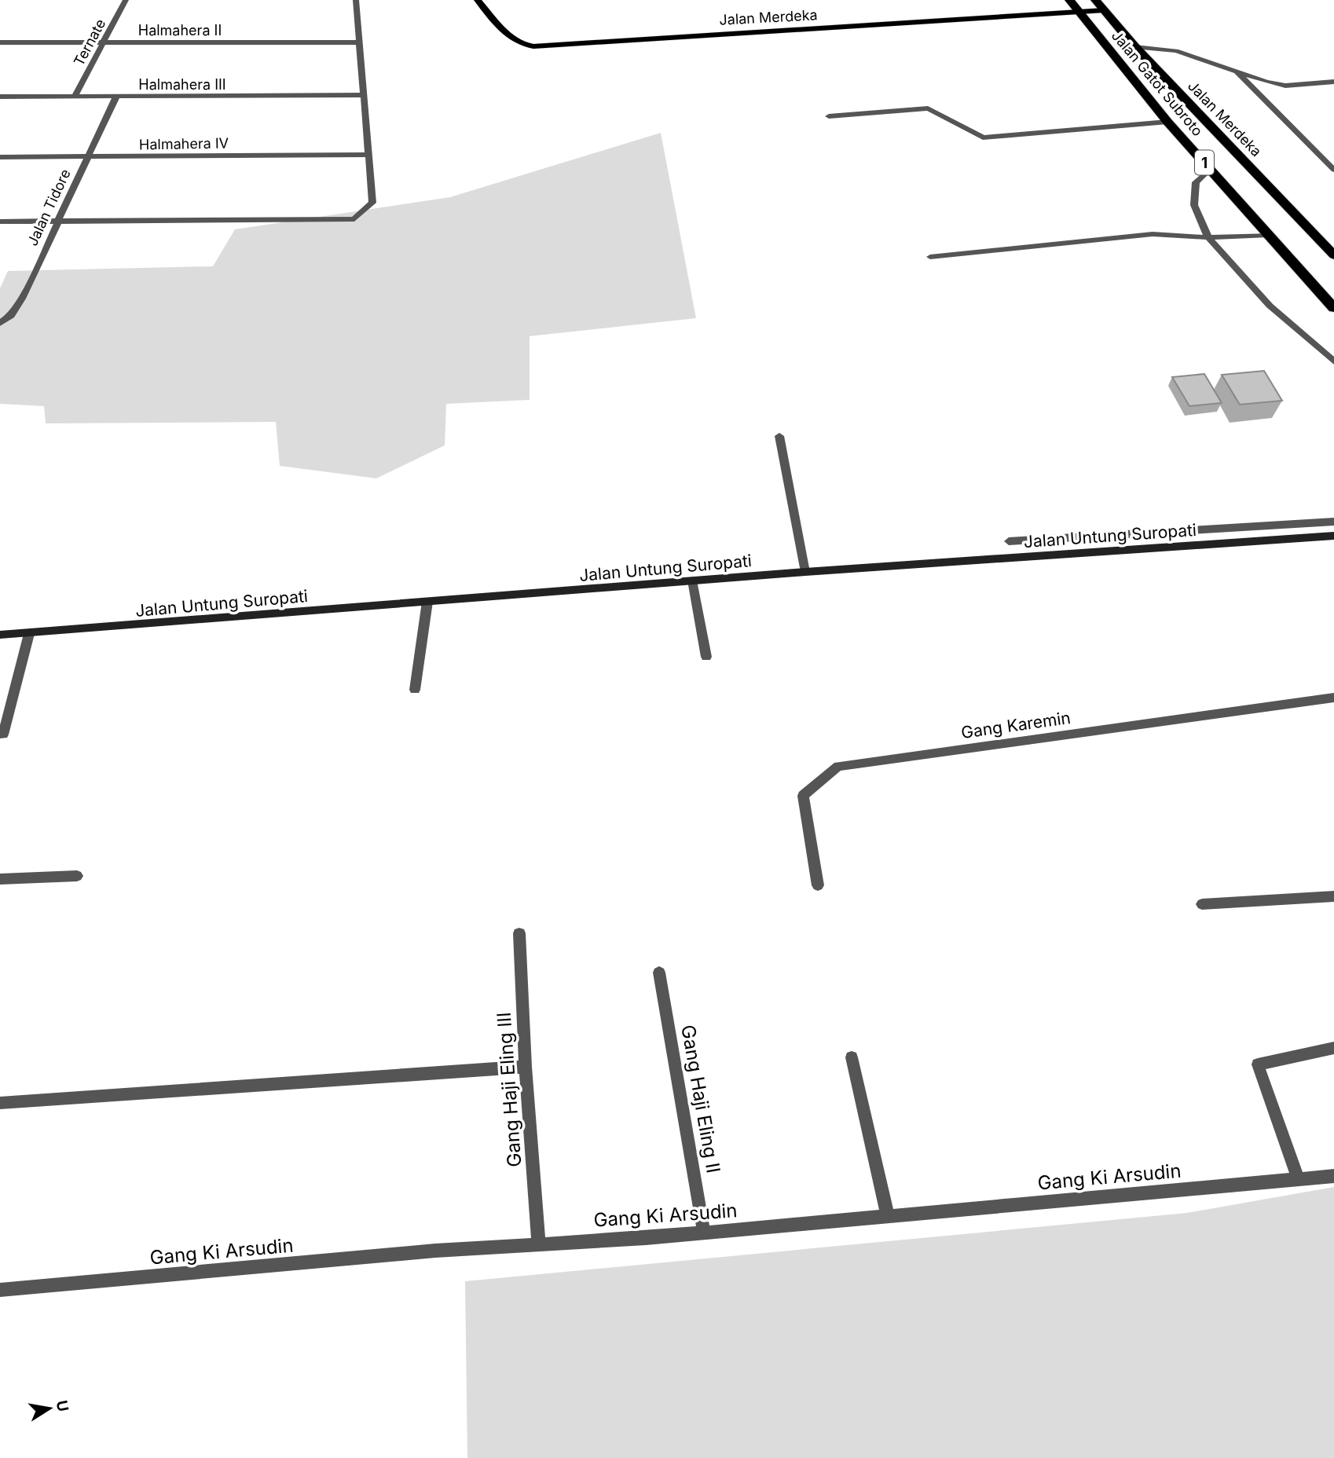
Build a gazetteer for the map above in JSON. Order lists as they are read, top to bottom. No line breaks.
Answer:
{"streets":{"highway":["Jalan Merdeka","Jalan Gatot Subroto","1"],"street":["Halmahera II","Ternate","Halmahera III","Halmahera IV","Jalan Tidore","Jalan Untung Suropati","Gang Karemin","Gang Haji Eling III","Gang Haji Eling II","Gang Ki Arsudin"]},"crossings":[["Jalan Merdeka","Jalan Gatot Subroto"],["Halmahera II","Ternate"],["Ternate","Halmahera III"],["Halmahera III","Jalan Tidore"],["Halmahera IV","Jalan Tidore"],["Gang Haji Eling III","Gang Ki Arsudin"],["Gang Haji Eling II","Gang Ki Arsudin"]],"north":"right"}
